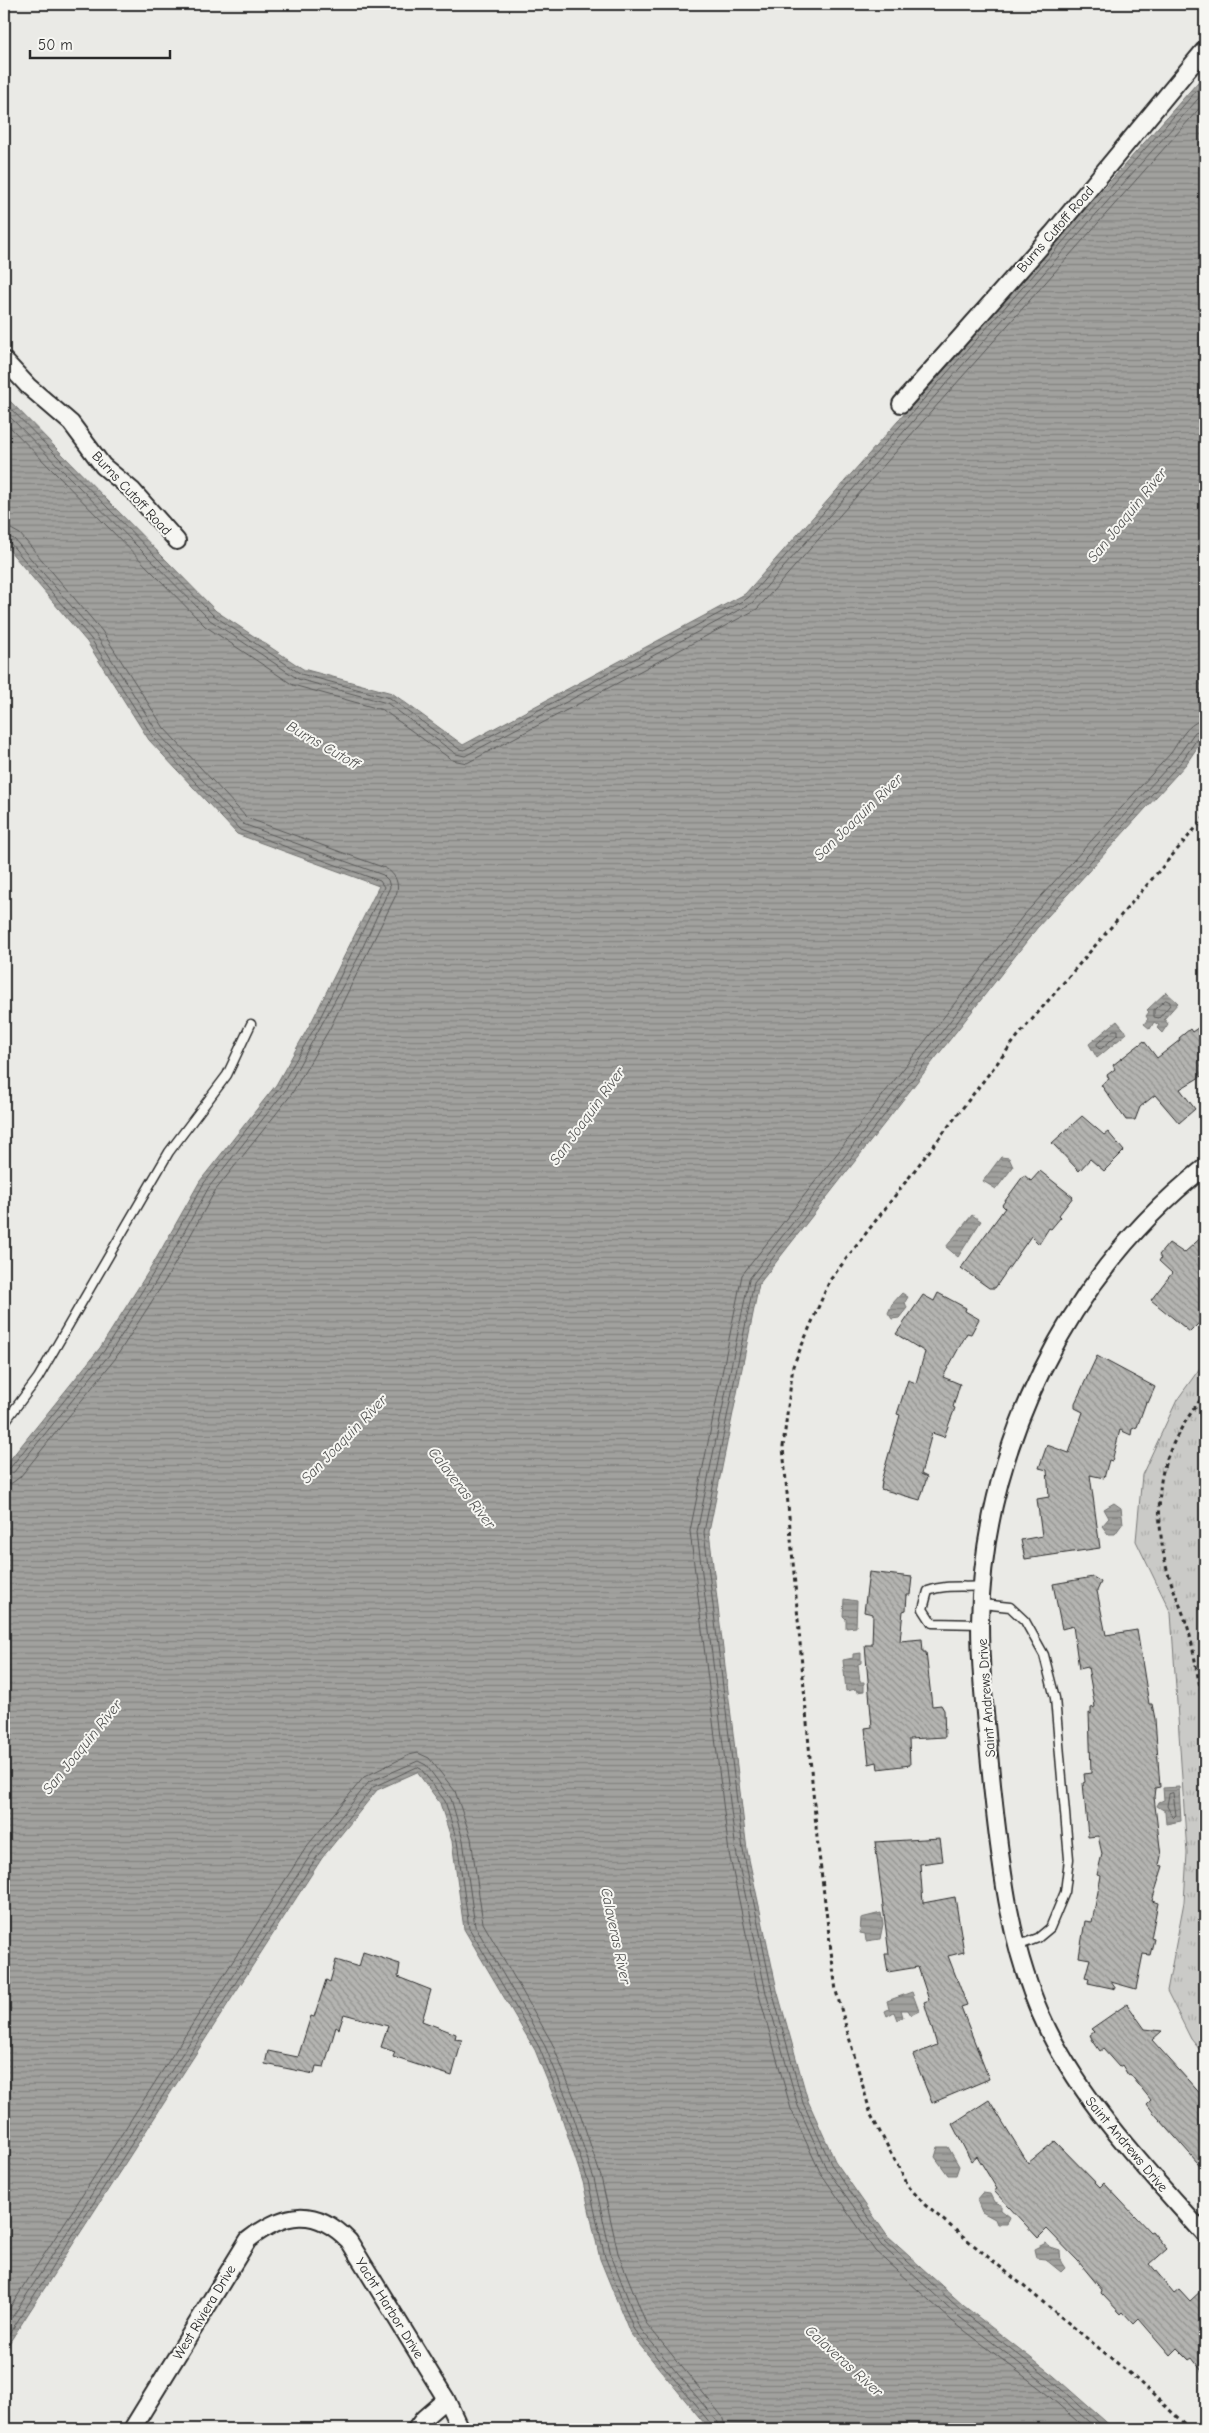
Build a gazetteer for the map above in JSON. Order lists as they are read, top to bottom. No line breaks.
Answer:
{"streets":{"street":["Burns Cutoff Road","Saint Andrews Drive","Yacht Harbor Drive","West Riviera Drive"]},"crossings":[["Yacht Harbor Drive","West Riviera Drive"]],"water":["San Joaquin River","Burns Cutoff","Calaveras River"],"scale_bar":"50 m"}
